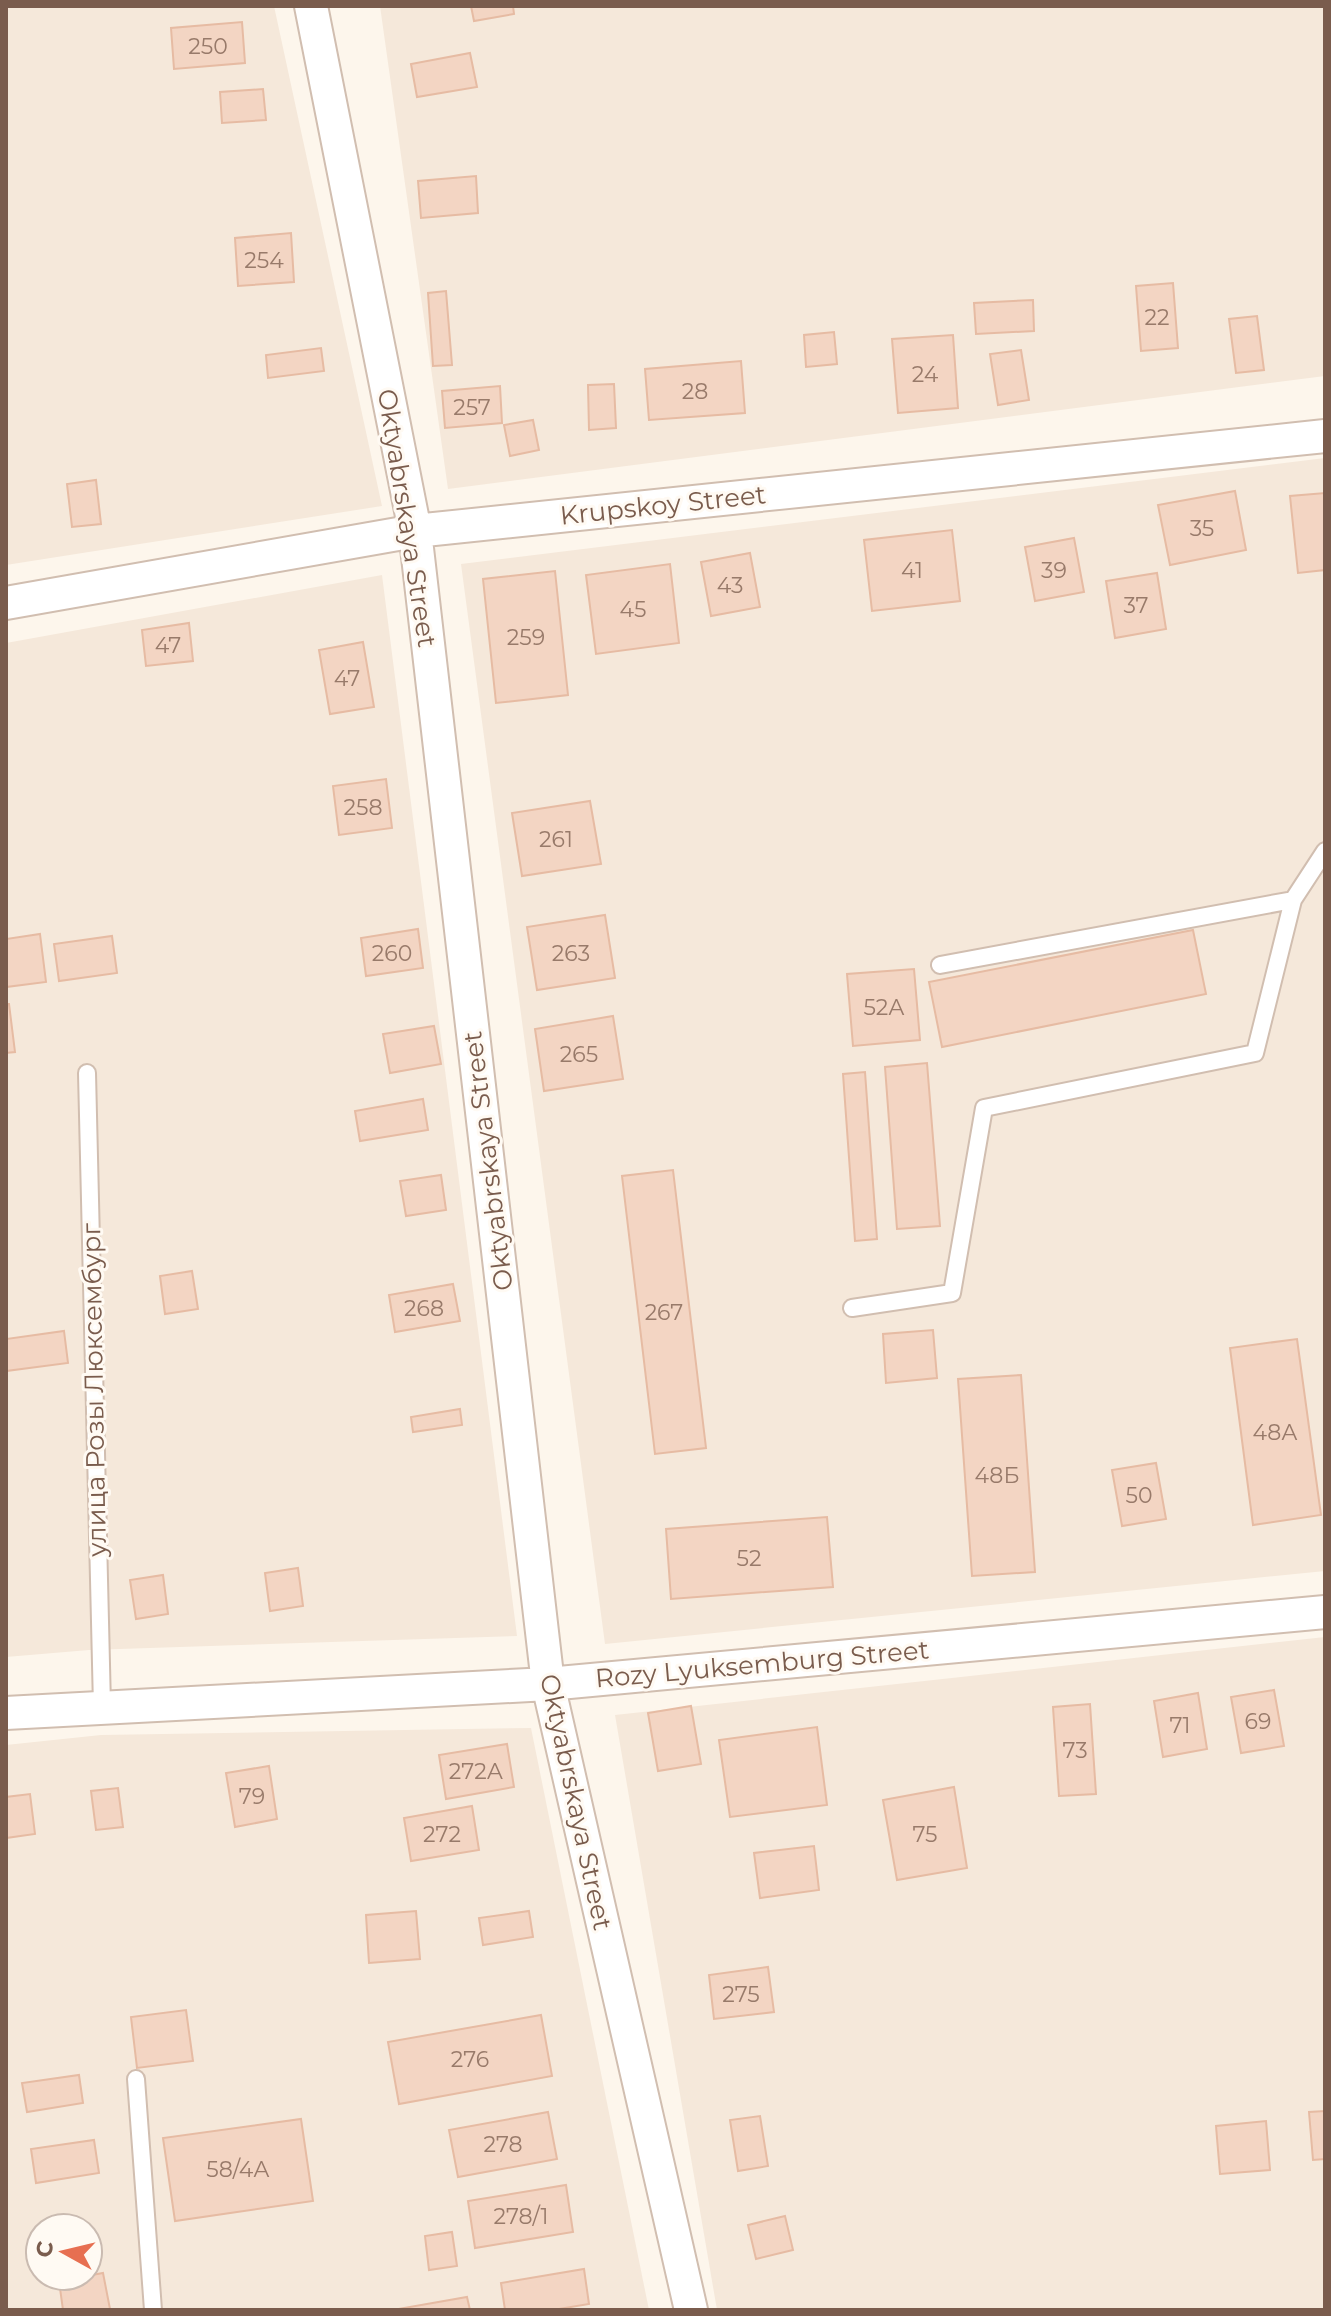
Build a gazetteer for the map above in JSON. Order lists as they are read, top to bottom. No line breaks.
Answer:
{"streets":{"street":["Krupskoy Street","Oktyabrskaya Street","Rozy Lyuksemburg Street"],"lane":["улица Розы Люксембург"]},"crossings":[["Krupskoy Street","Oktyabrskaya Street"],["Oktyabrskaya Street","Rozy Lyuksemburg Street"],["улица Розы Люксембург","Rozy Lyuksemburg Street"]],"house_numbers":["250","254","22","24","28","257","35","41","39","43","37","45","259","47","47","258","261","260","263","52А","265","268","267","48А","48Б","50","52","69","71","73","272А","79","272","75","275","276","278","58/4А","278/1"],"north":"left"}
